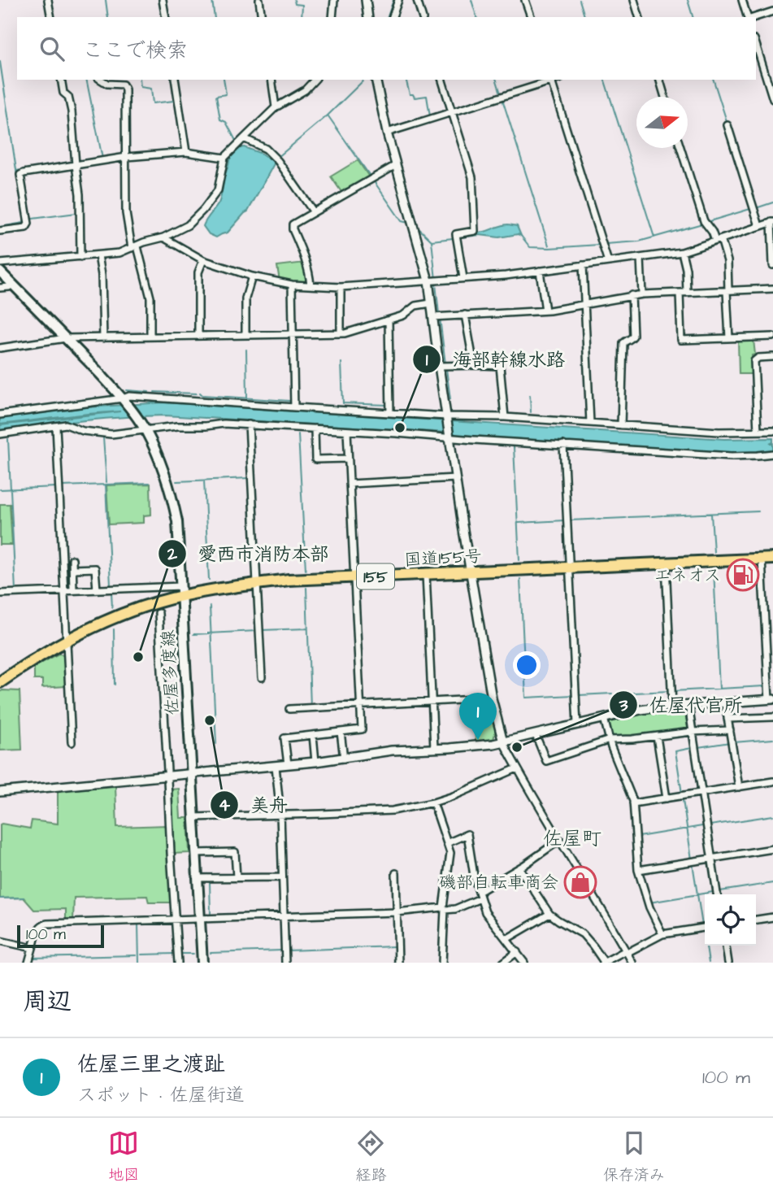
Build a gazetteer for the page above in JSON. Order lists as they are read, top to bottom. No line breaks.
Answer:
{"streets":{"highway":["国道155号","155"],"main road":["佐屋多度線"]},"crossings":[["国道155号","佐屋多度線"]],"districts":["佐屋町"],"places":{"other":["海部幹線水路","愛西市消防本部","美舟","佐屋代官所"],"fuel station":["エネオス"],"shop":["磯部自転車商会"]},"scale_bar":"100 m","north":"right","page":{"search":"ここで検索","pins":"1","scale":"100 m","heading":"周辺","list":[{"mark":"1","name":"佐屋三里之渡趾","note":"スポット · 佐屋街道","value":"100 m"}],"nav":["地図","経路","保存済み"]}}
